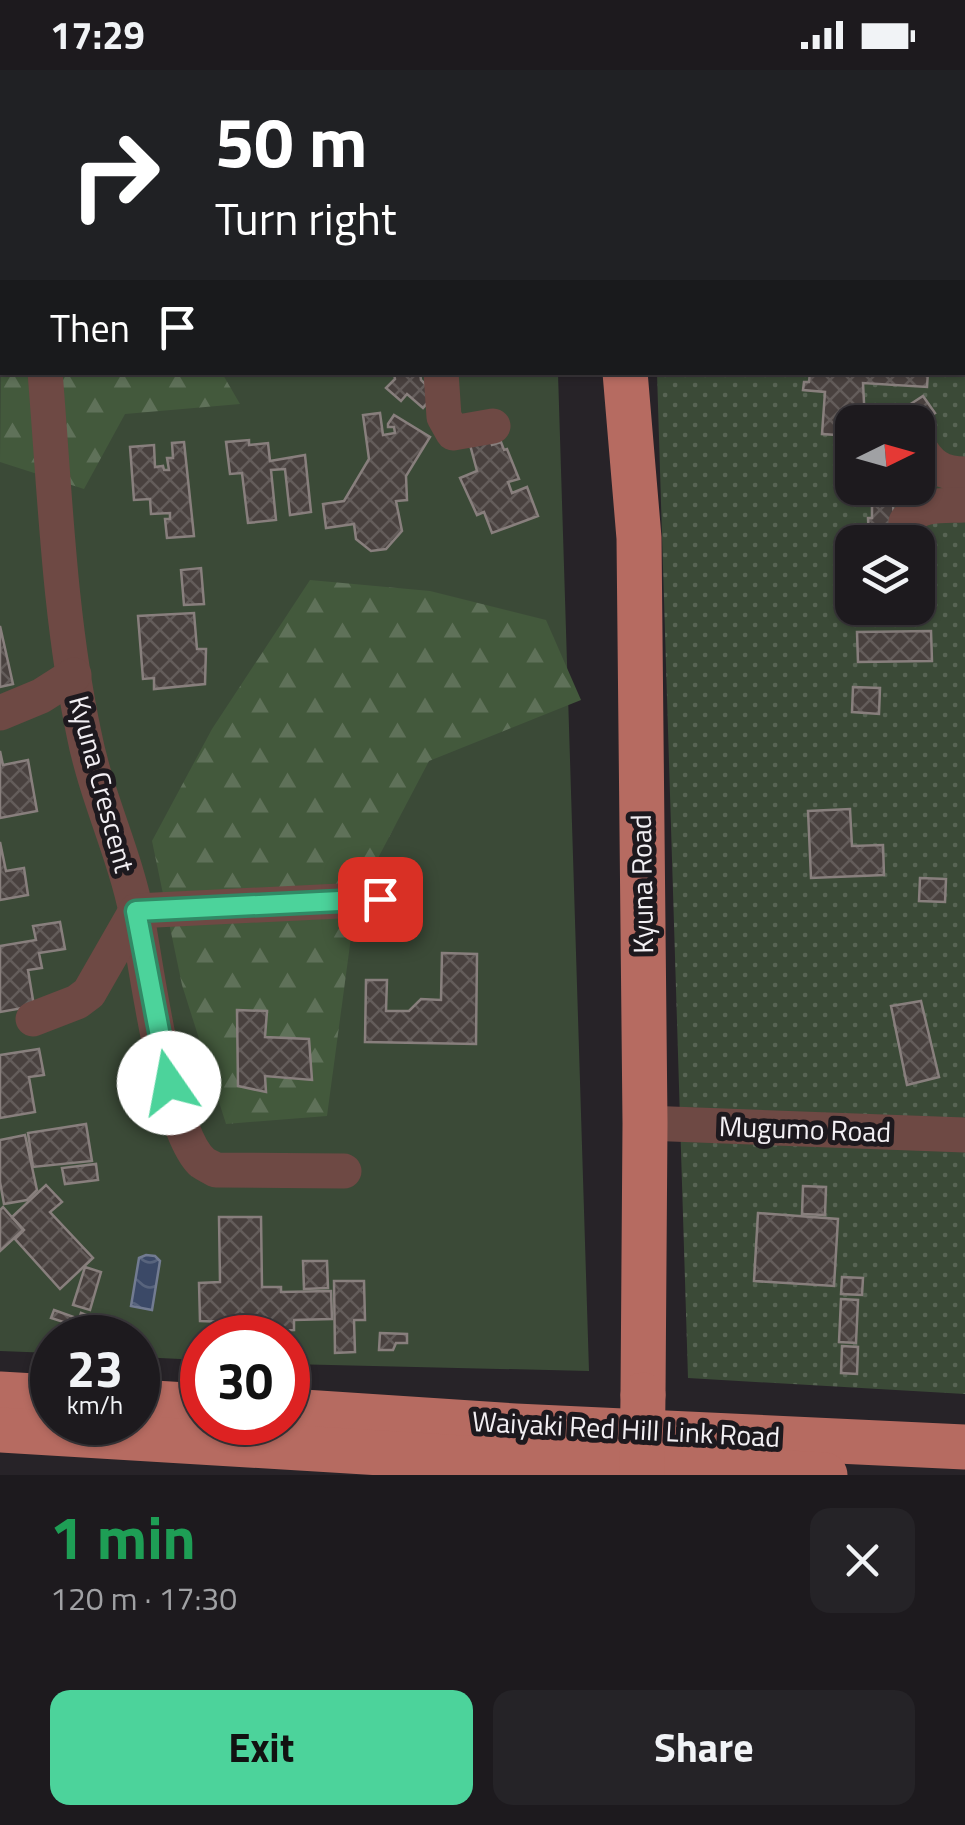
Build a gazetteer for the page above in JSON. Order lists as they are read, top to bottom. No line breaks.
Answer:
{"streets":{"main road":["Kyuna Road","Waiyaki Red Hill Link Road"],"street":["Kyuna Crescent","Mugumo Road"]},"crossings":[["Kyuna Road","Mugumo Road"]],"north":"right","page":{"status":"17:29","turn":["50 m","Turn right"],"then":"Then","speed":"23 km/h","limit":"30","heading":["1 min","120 m · 17:30"],"buttons":["Exit","Share"]}}
